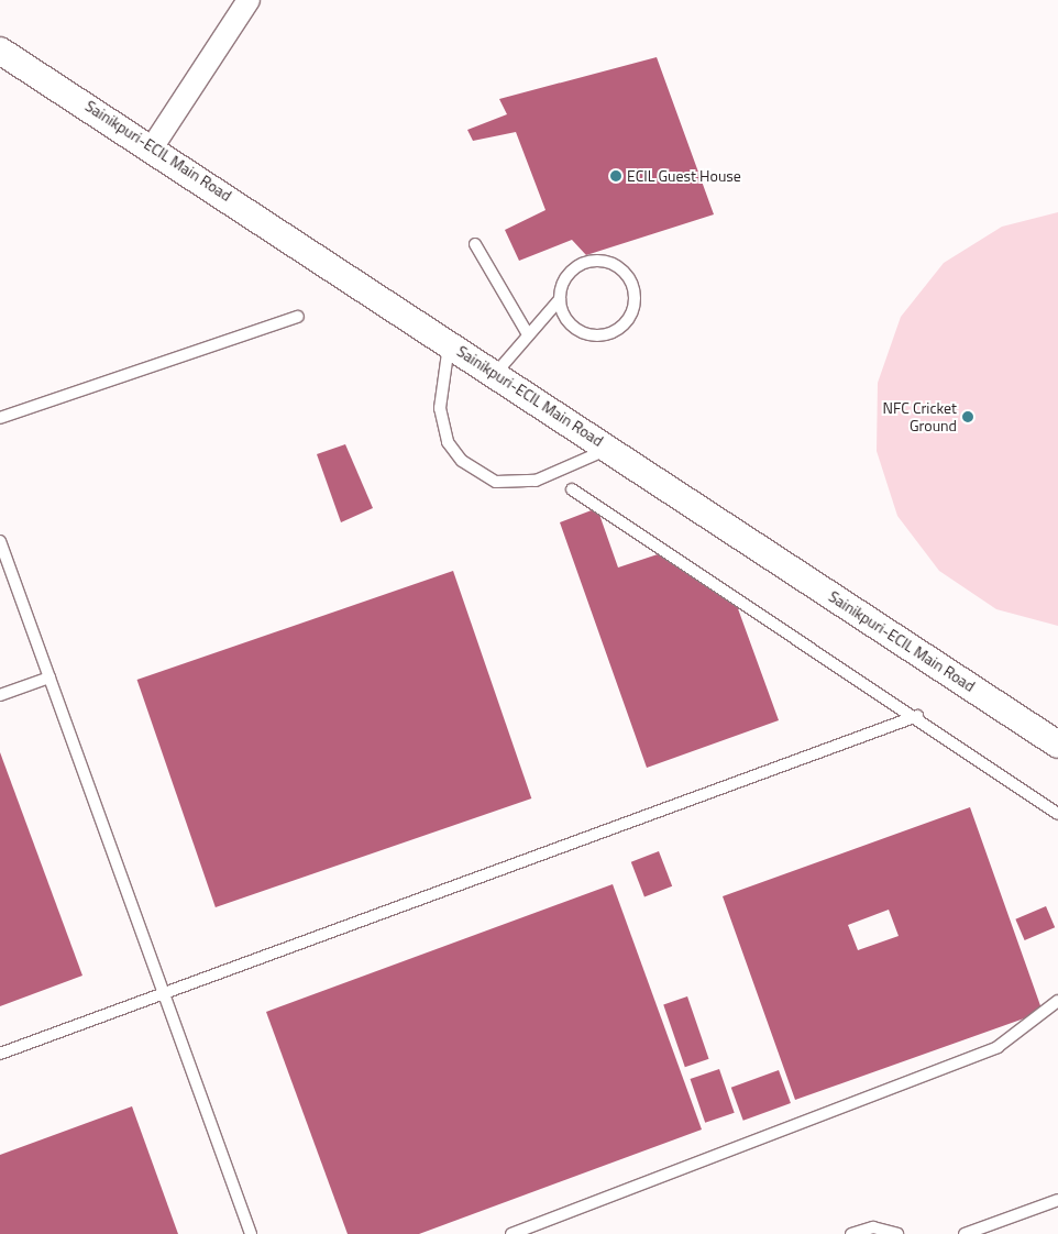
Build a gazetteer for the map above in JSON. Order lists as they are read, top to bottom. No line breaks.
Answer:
{"streets":{"street":["Sainikpuri-ECIL Main Road"]},"places":["ECIL Guest House","NFC Cricket Ground"]}
